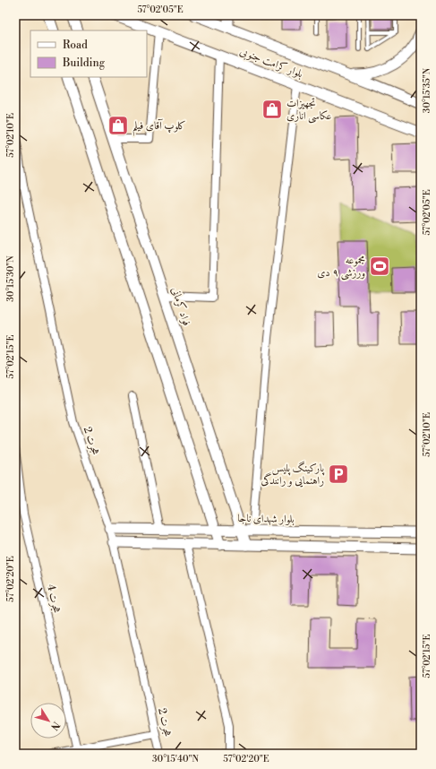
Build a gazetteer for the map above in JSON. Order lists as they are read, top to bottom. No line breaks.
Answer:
{"streets":{"street":["بلوار کرامت جنوبی","فواد کرمانی","هجرت 2","بلوار شهدای ناجا","هجرت 4"]},"crossings":[["فواد کرمانی","بلوار شهدای ناجا"],["هجرت 2","بلوار شهدای ناجا"]],"places":{"shop":["تجهیزات عکاسی اناری","کلوپ آقای فیلم"],"sports":["مجموعه ورزشی ۹ دی"],"parking":["پارکینگ پلیس راهنمایی و رانندگی"]},"legend":["Road","Building"],"north":"bottom right","coordinates":["57°02'05\"E","30°15'35\"N","57°02'10\"E","30°15'30\"N","57°02'15\"E","57°02'20\"E","30°15'40\"N"]}
